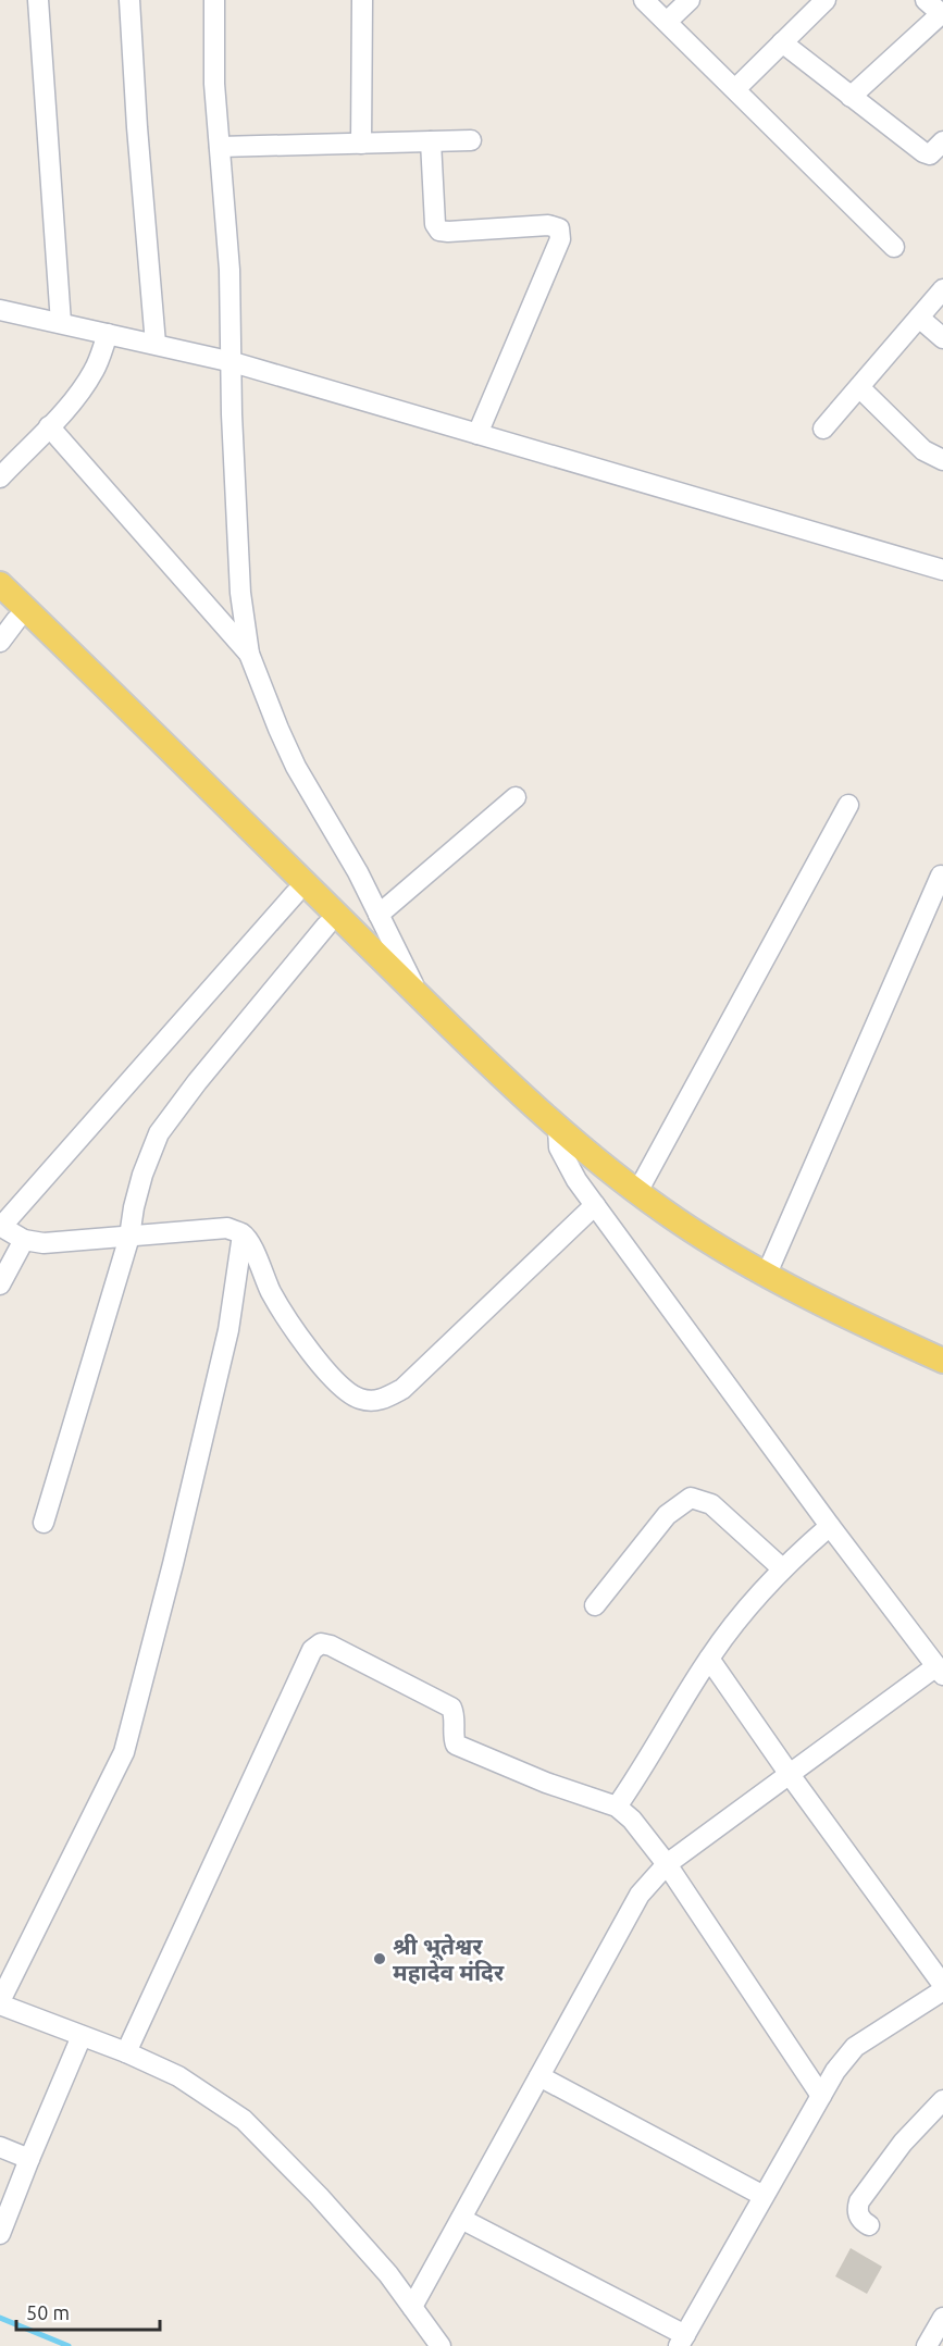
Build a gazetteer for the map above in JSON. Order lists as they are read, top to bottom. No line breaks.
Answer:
{"places":["श्री भूतेश्वर महादेव मंदिर"],"scale_bar":"50 m"}
